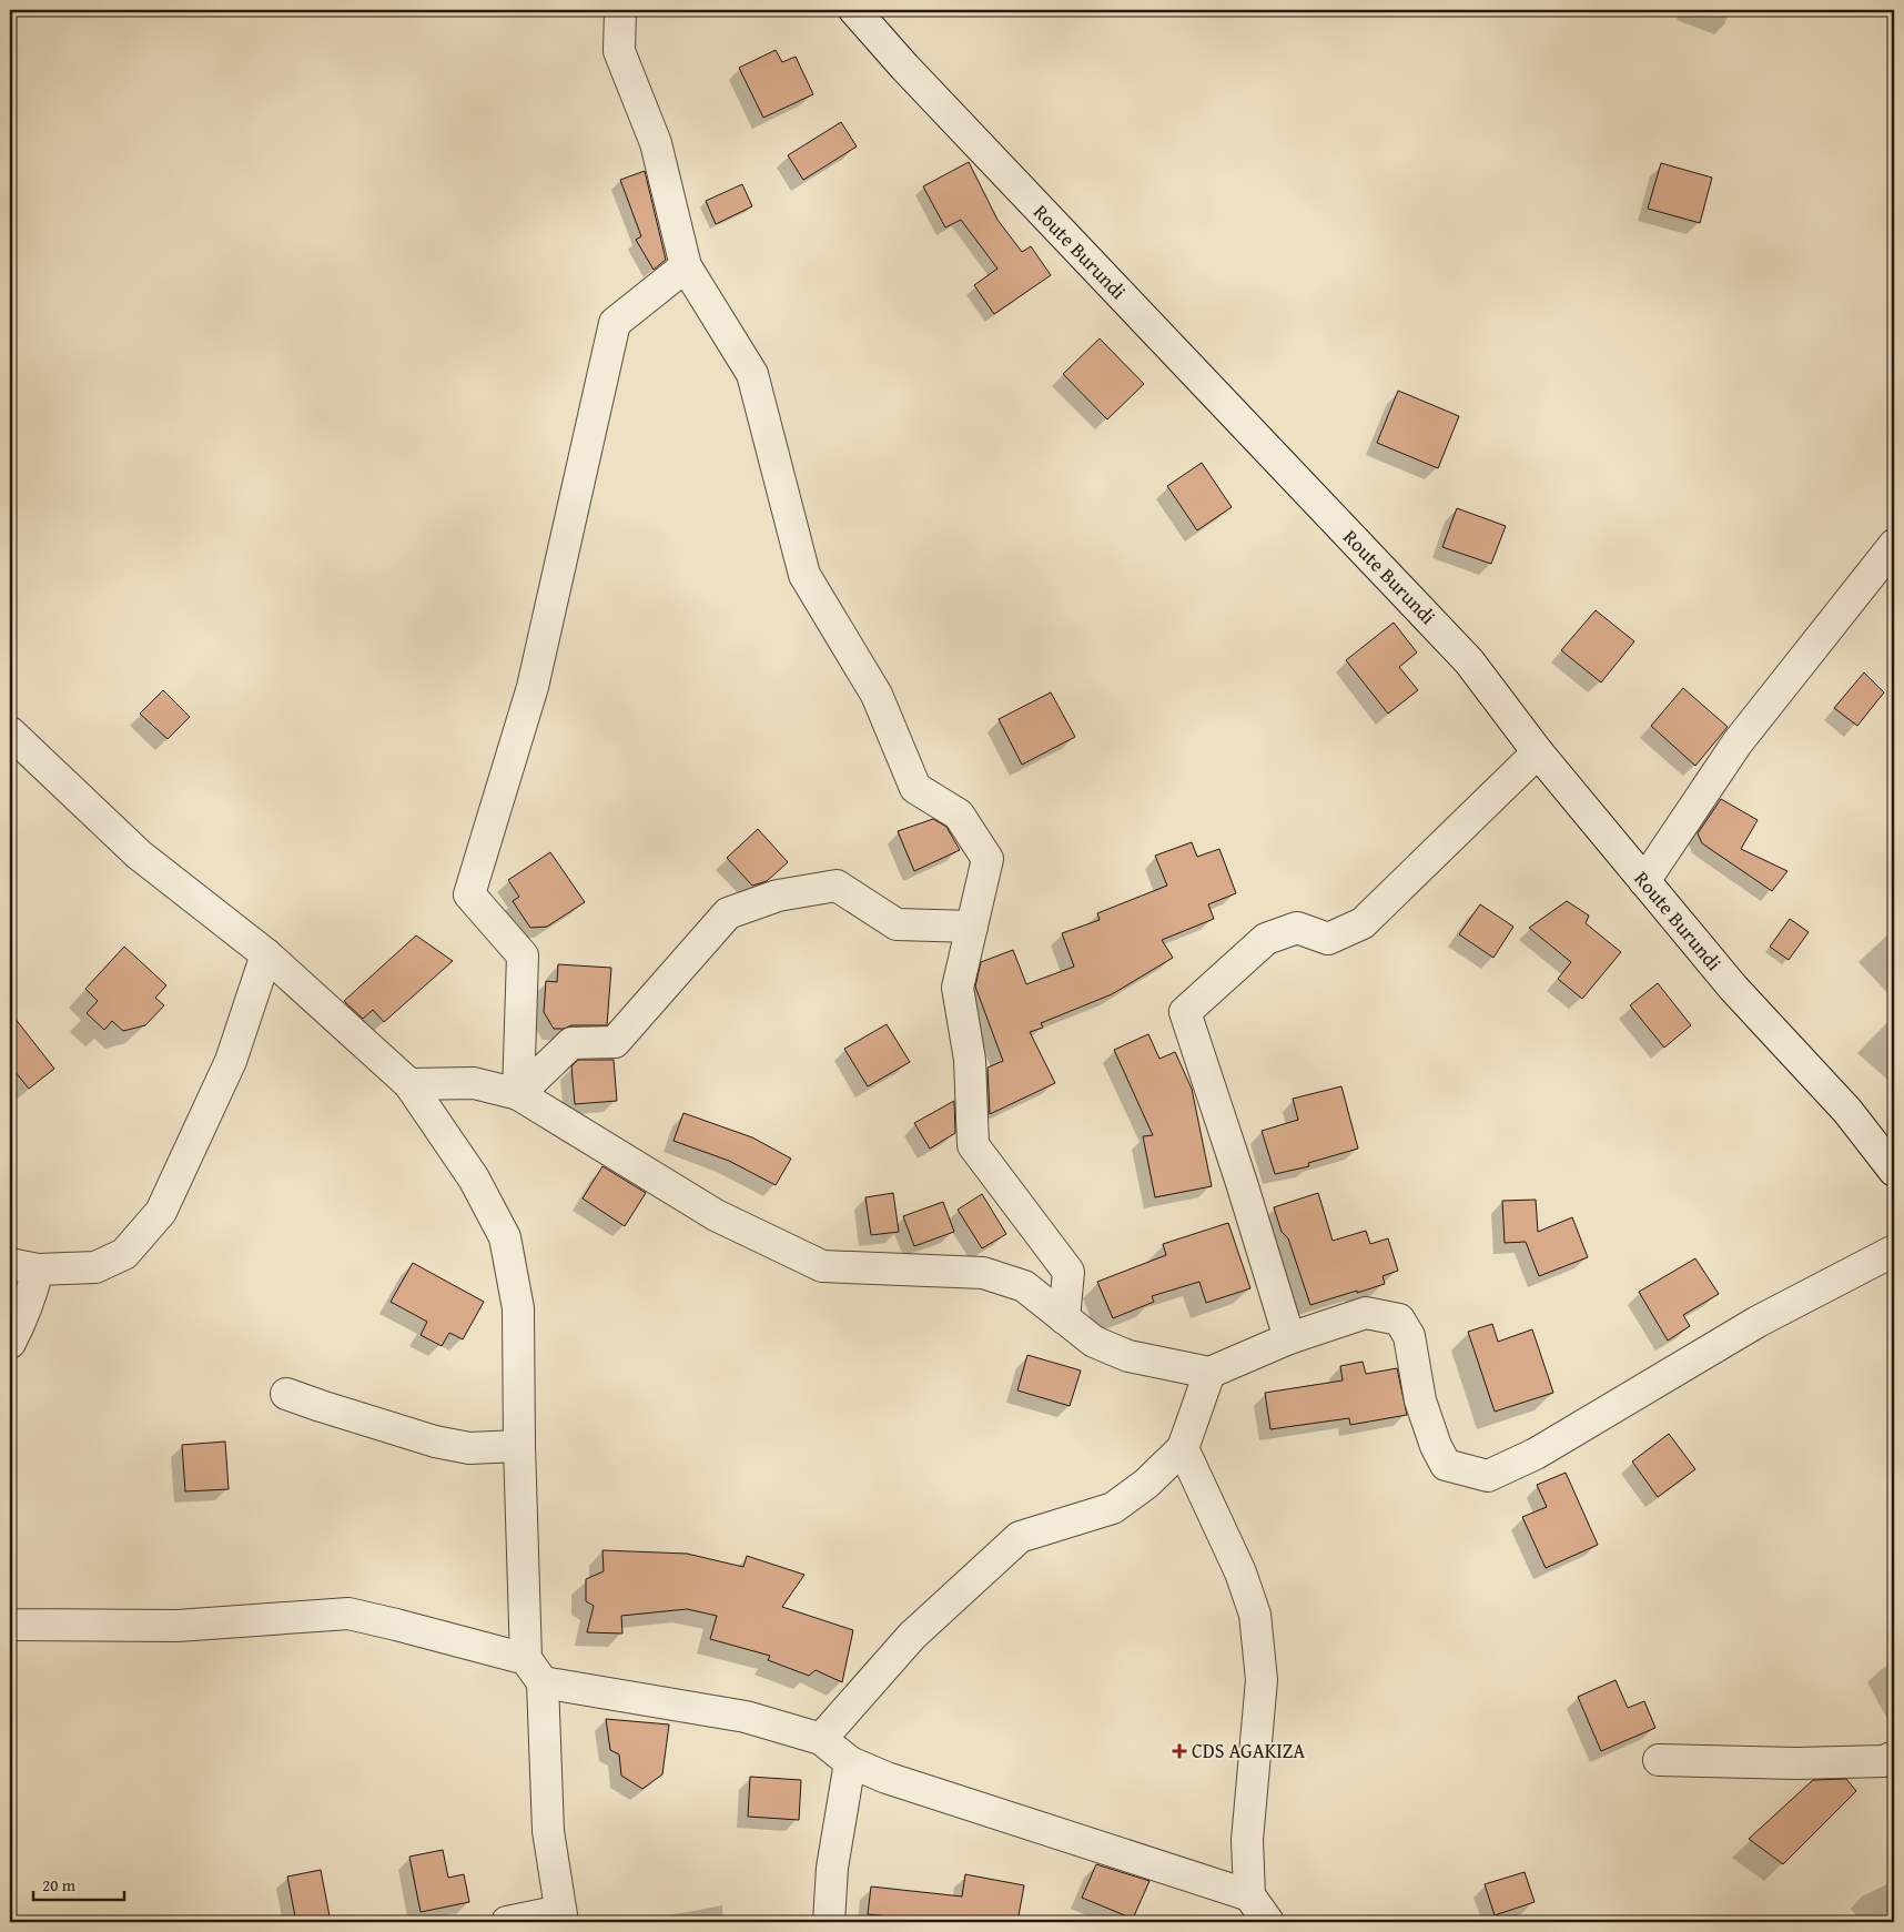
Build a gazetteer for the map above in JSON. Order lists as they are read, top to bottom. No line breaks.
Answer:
{"streets":{"street":["Route Burundi"]},"places":{"health":["CDS AGAKIZA"]},"scale_bar":"20 m"}
